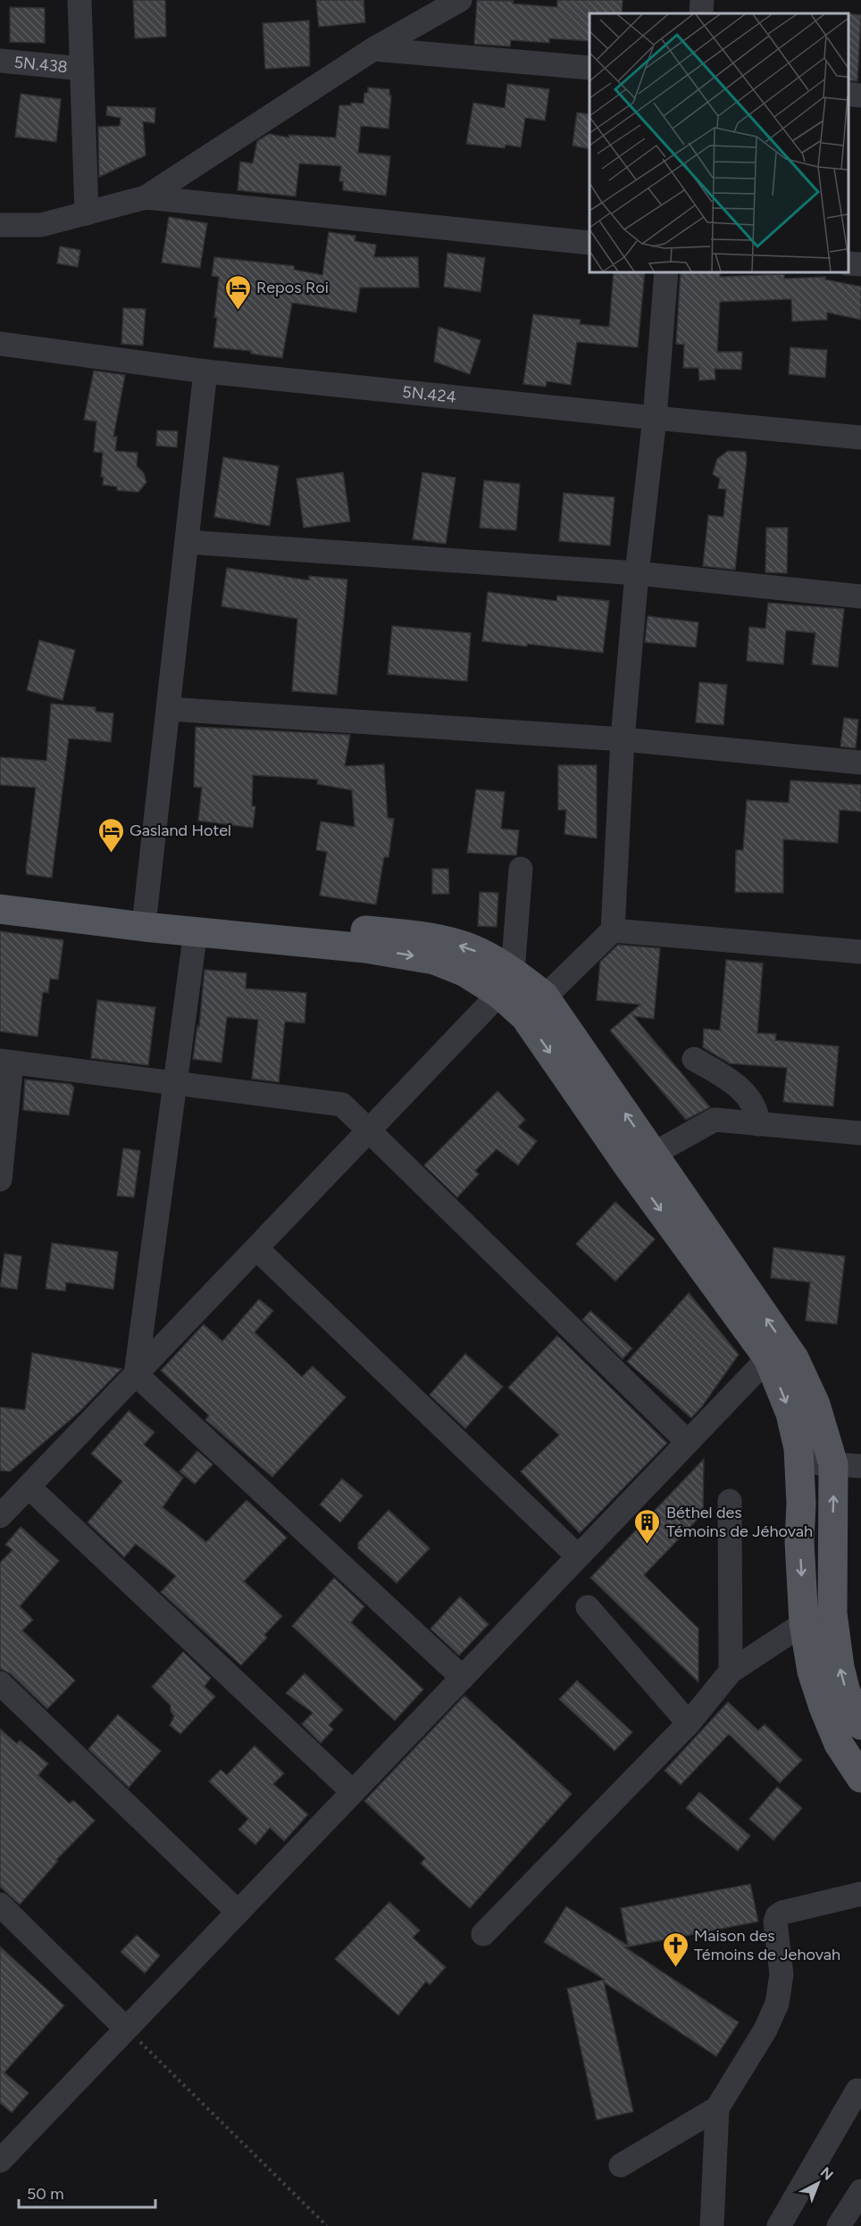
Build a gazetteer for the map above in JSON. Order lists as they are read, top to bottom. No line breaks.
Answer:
{"streets":{"street":["5N.438","5N.424"]},"places":{"hotel":["Repos Roi","Gasland Hotel"],"building":["Béthel des Témoins de Jéhovah"],"church":["Maison des Témoins de Jehovah"]},"scale_bar":"50 m","north":"top right"}
